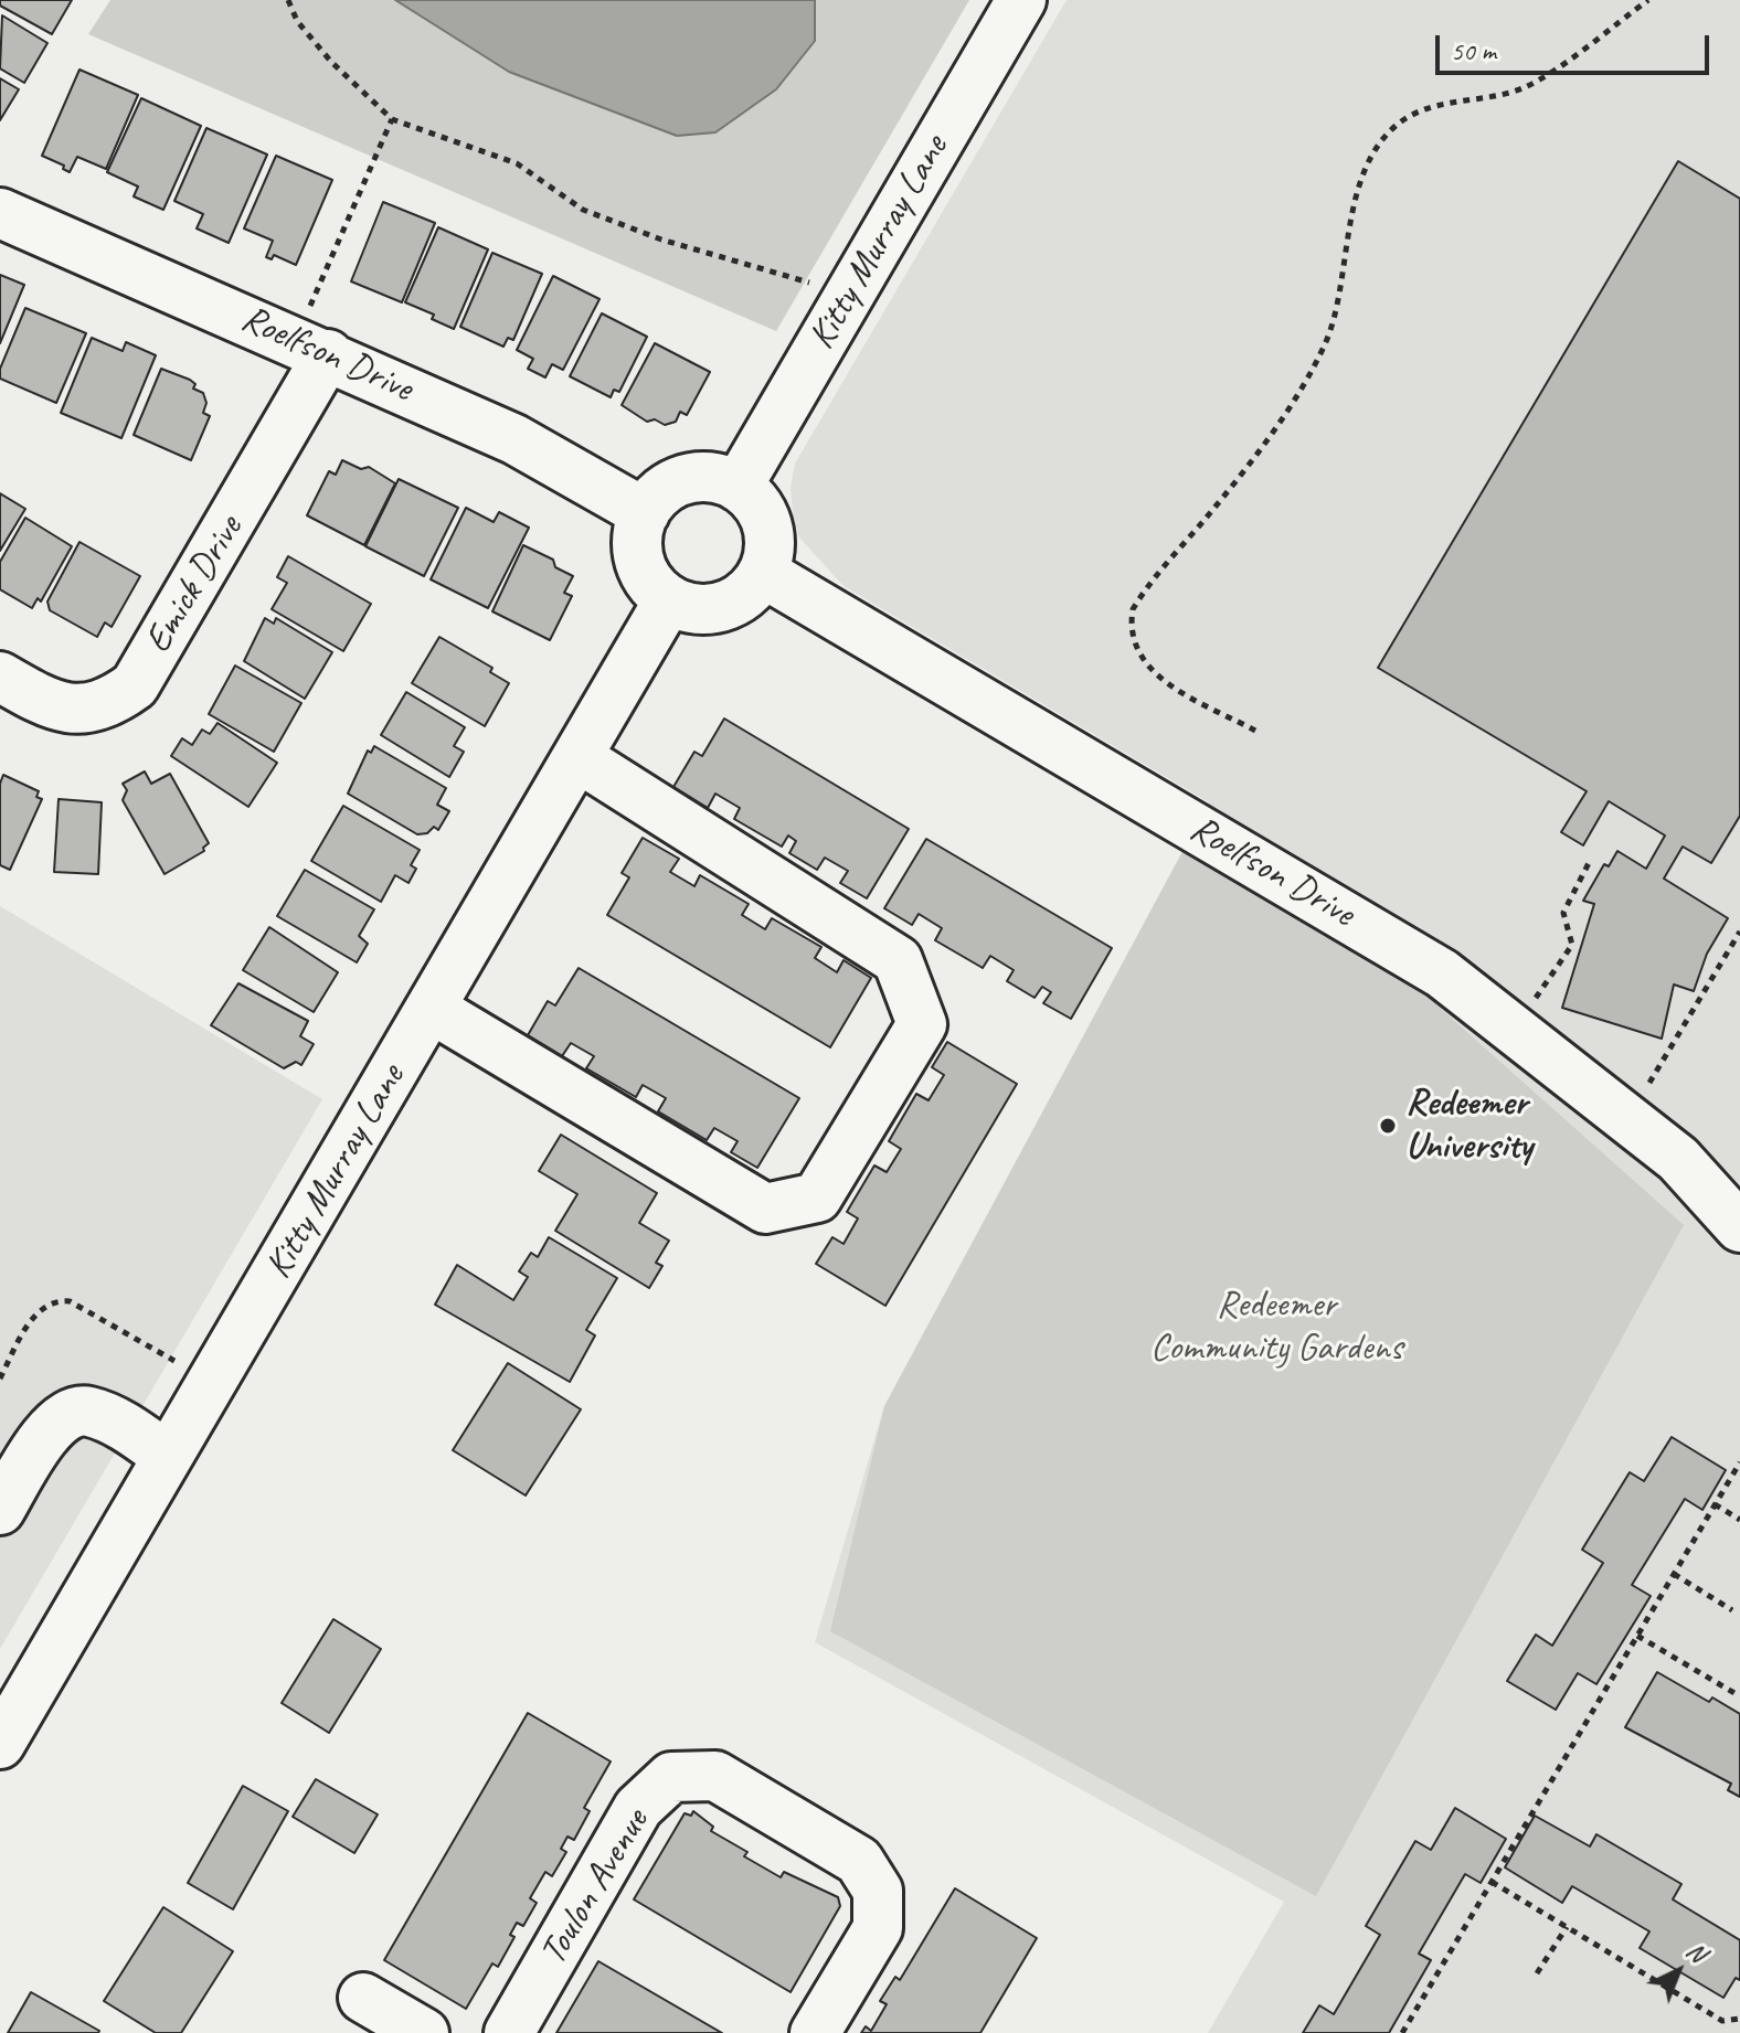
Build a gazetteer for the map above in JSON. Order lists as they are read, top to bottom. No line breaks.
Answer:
{"streets":{"street":["Kitty Murray Lane","Roelfson Drive","Emick Drive","Toulon Avenue"]},"crossings":[["Kitty Murray Lane","Roelfson Drive"],["Roelfson Drive","Emick Drive"]],"parks":["Redeemer Community Gardens"],"places":["Redeemer University"],"scale_bar":"50 m","north":"top right"}
